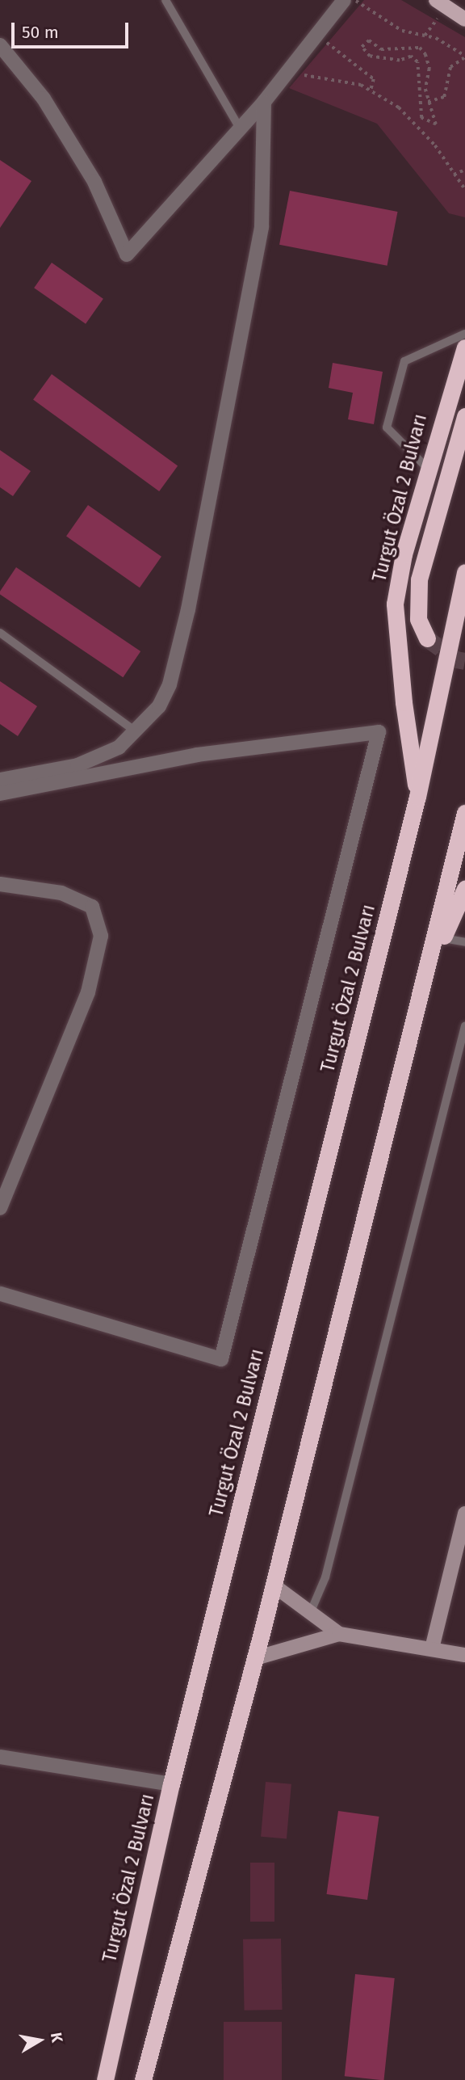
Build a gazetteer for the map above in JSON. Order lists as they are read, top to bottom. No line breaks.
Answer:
{"streets":{"highway":["Turgut Özal 2 Bulvarı"]},"scale_bar":"50 m","north":"right"}
